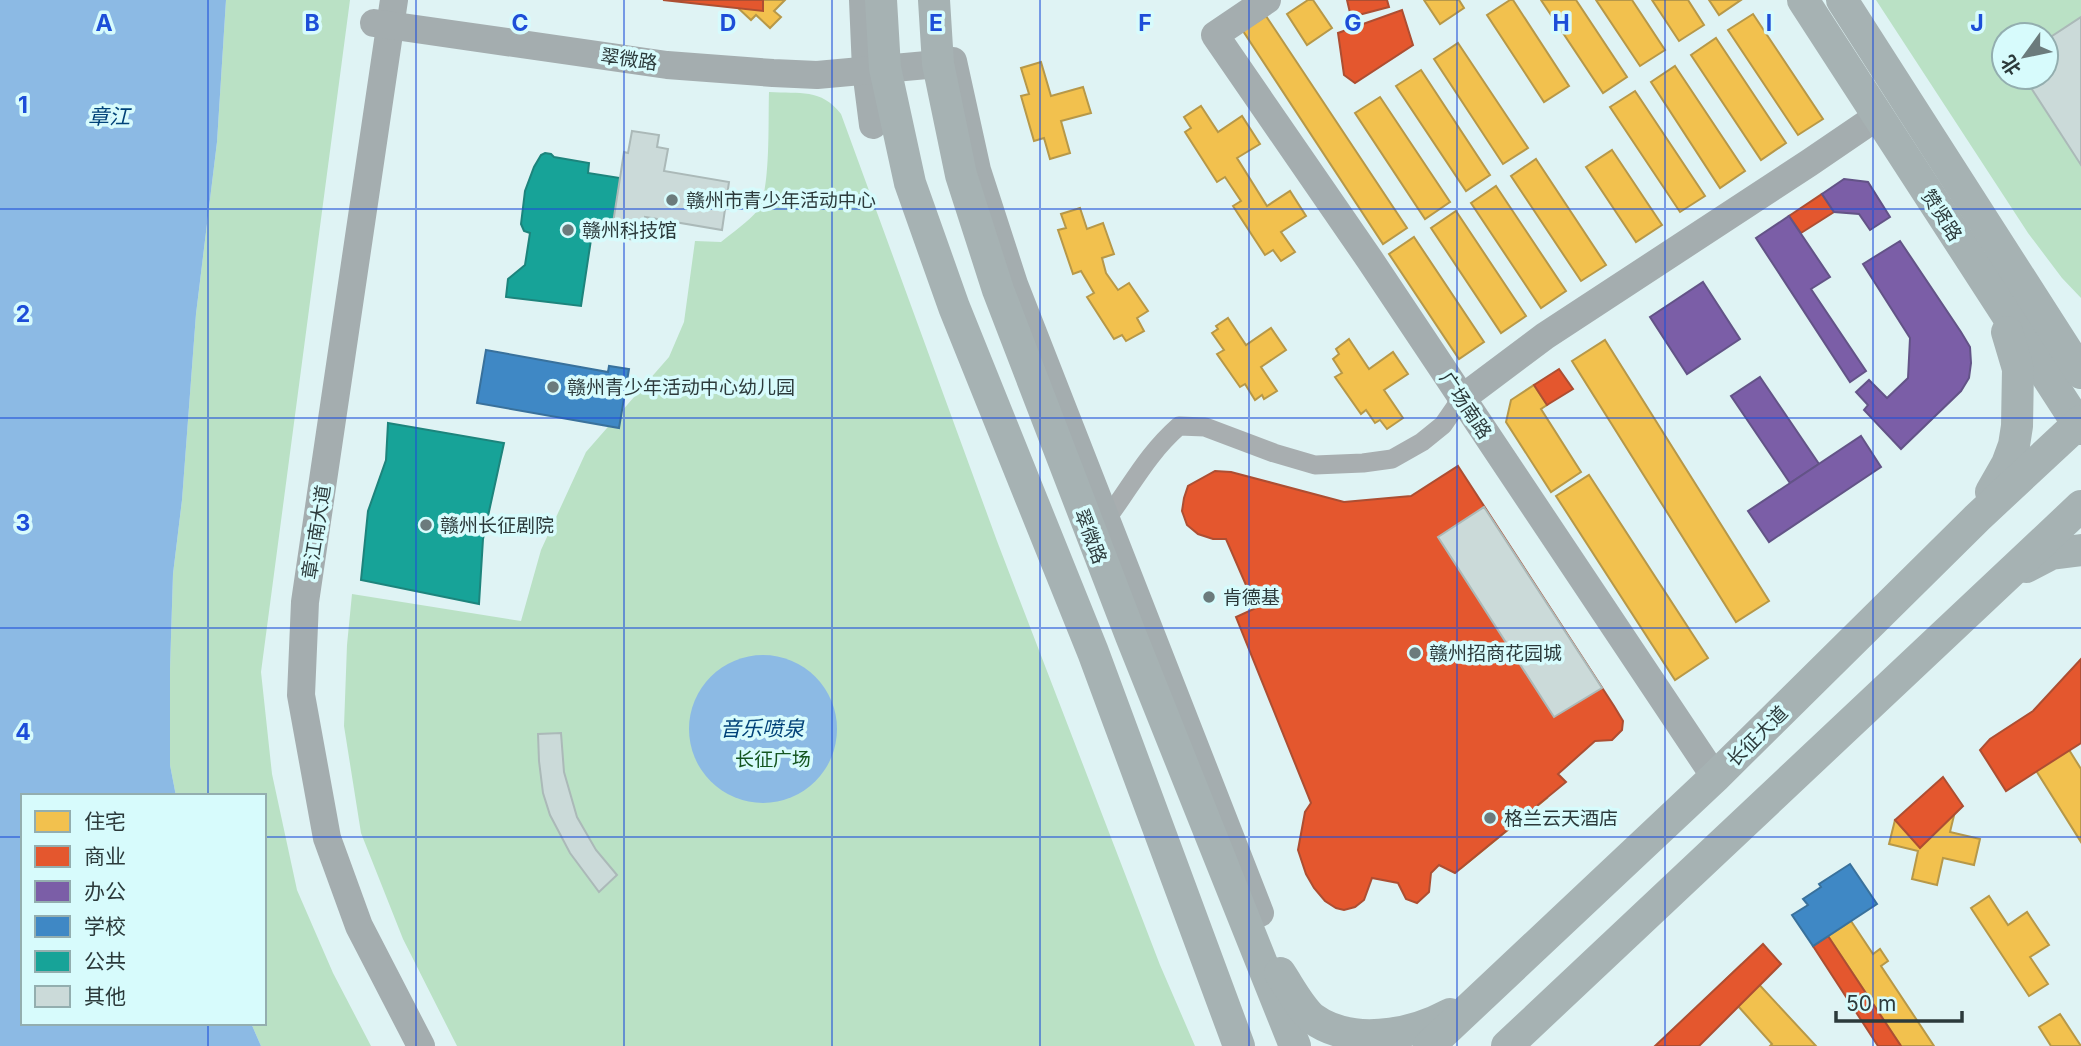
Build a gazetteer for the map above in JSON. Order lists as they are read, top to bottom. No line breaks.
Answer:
{"streets":{"main road":["翠微路","赞贤路","长征大道"],"street":["广场南路","章江南大道"]},"crossings":[["翠微路","章江南大道"],["赞贤路","长征大道"],["广场南路","长征大道"]],"water":["章江","音乐喷泉"],"parks":["长征广场"],"places":["赣州市青少年活动中心","赣州科技馆","赣州青少年活动中心幼儿园","赣州长征剧院","肯德基","赣州招商花园城","格兰云天酒店"],"legend":["住宅","商业","办公","学校","公共","其他"],"scale_bar":"50 m","north":"bottom left","grid":{"columns":["A","B","C","D","E","F","G","H","I","J"],"rows":["1","2","3","4"]}}
